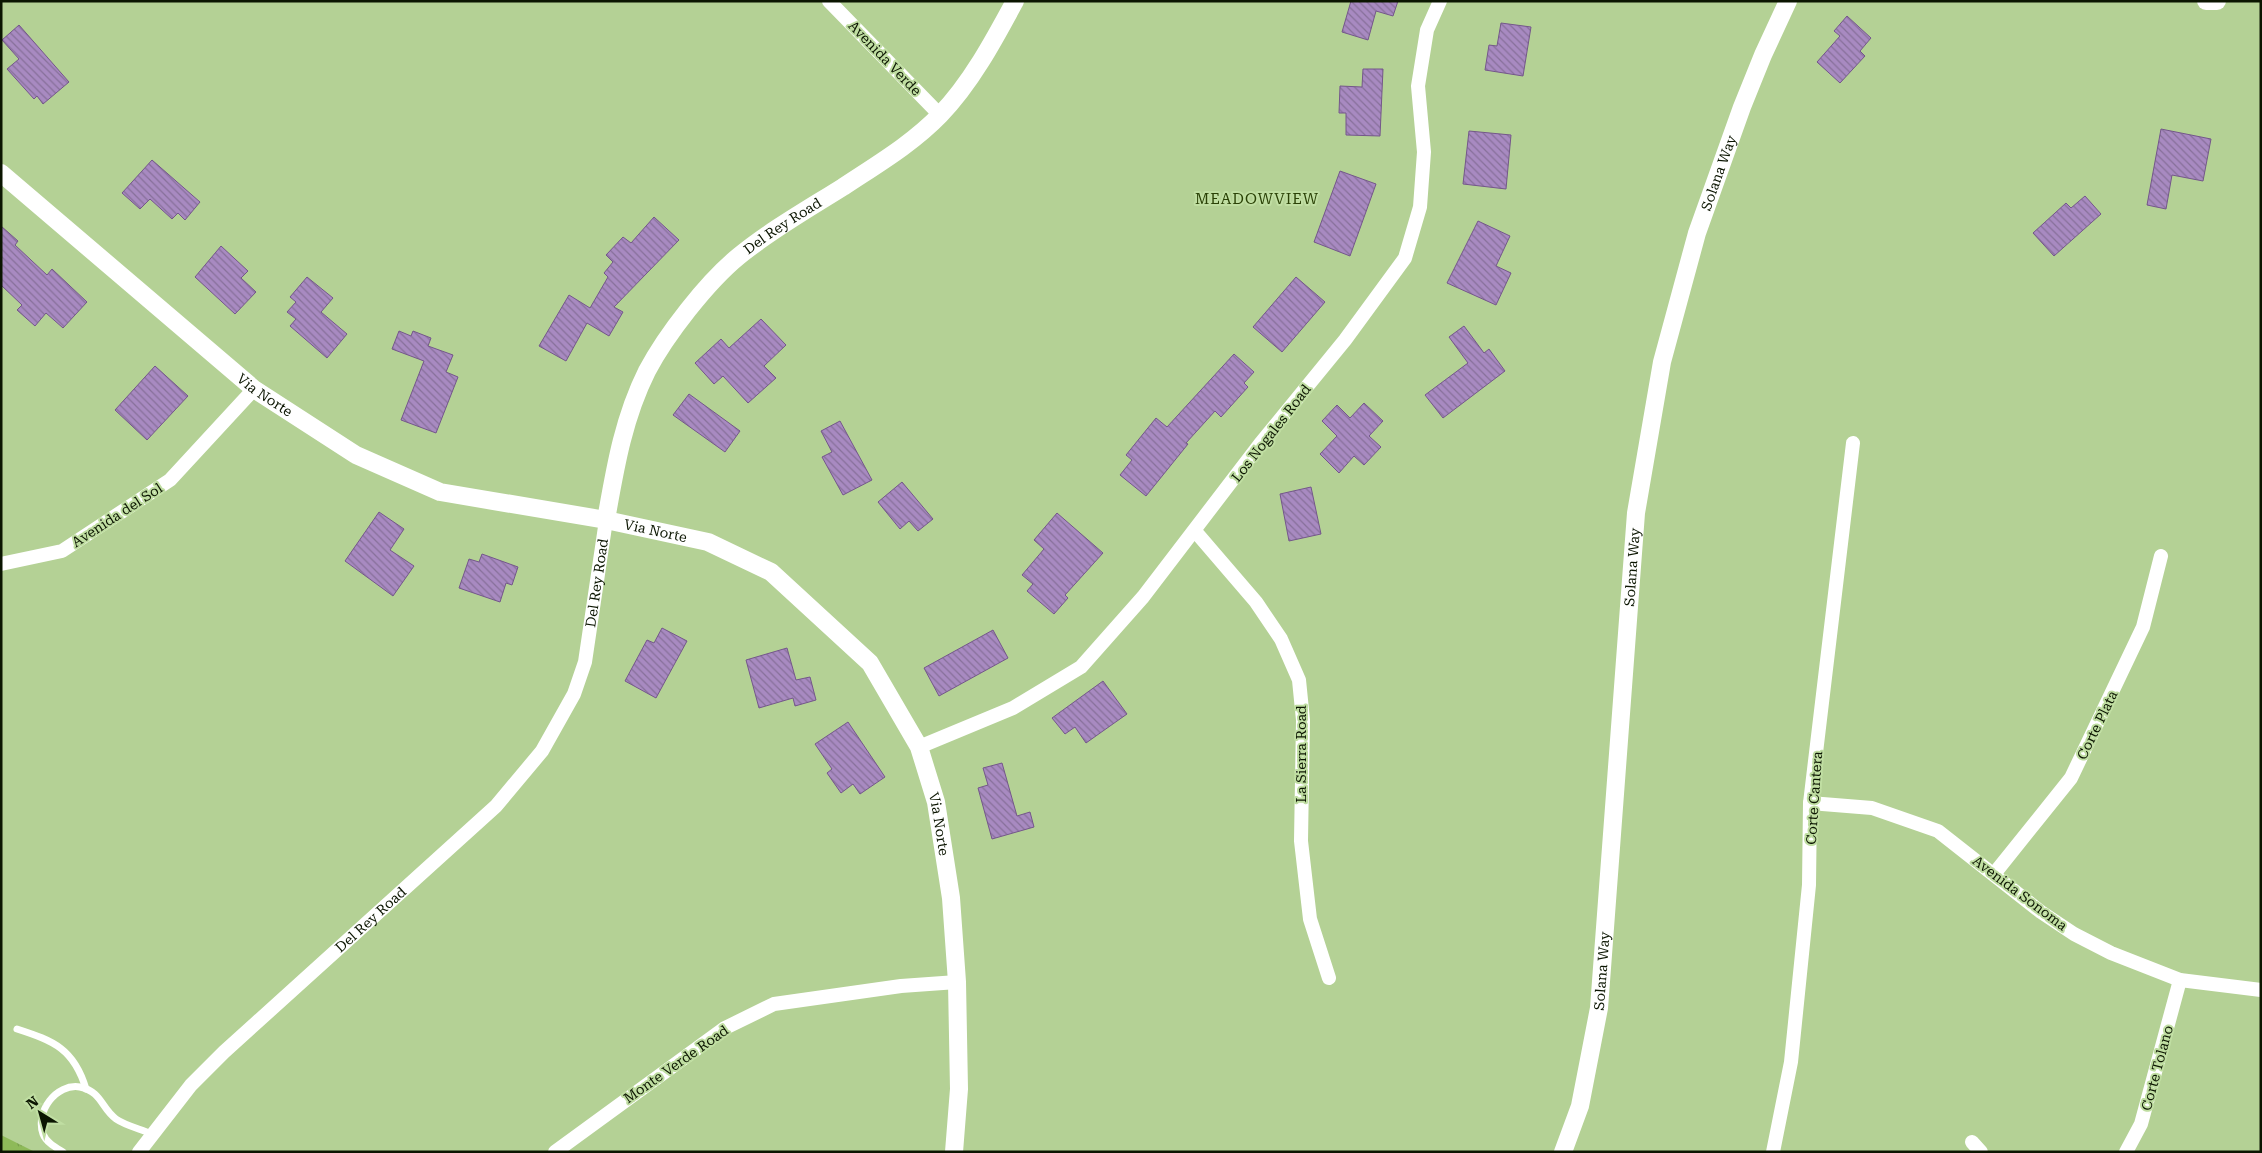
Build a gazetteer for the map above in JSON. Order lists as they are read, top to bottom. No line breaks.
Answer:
{"streets":{"street":["Avenida Verde","Solana Way","Del Rey Road","Via Norte","Los Nogales Road","Avenida del Sol","Corte Plata","La Sierra Road","Corte Cantera","Avenida Sonoma","Monte Verde Road","Corte Tolano"]},"crossings":[["Avenida Verde","Del Rey Road"],["Del Rey Road","Via Norte"],["Via Norte","Los Nogales Road"],["Via Norte","Avenida del Sol"],["Via Norte","Monte Verde Road"],["Los Nogales Road","La Sierra Road"],["Corte Plata","Avenida Sonoma"],["Corte Cantera","Avenida Sonoma"],["Avenida Sonoma","Corte Tolano"]],"districts":["MEADOWVIEW"],"north":"top left"}
